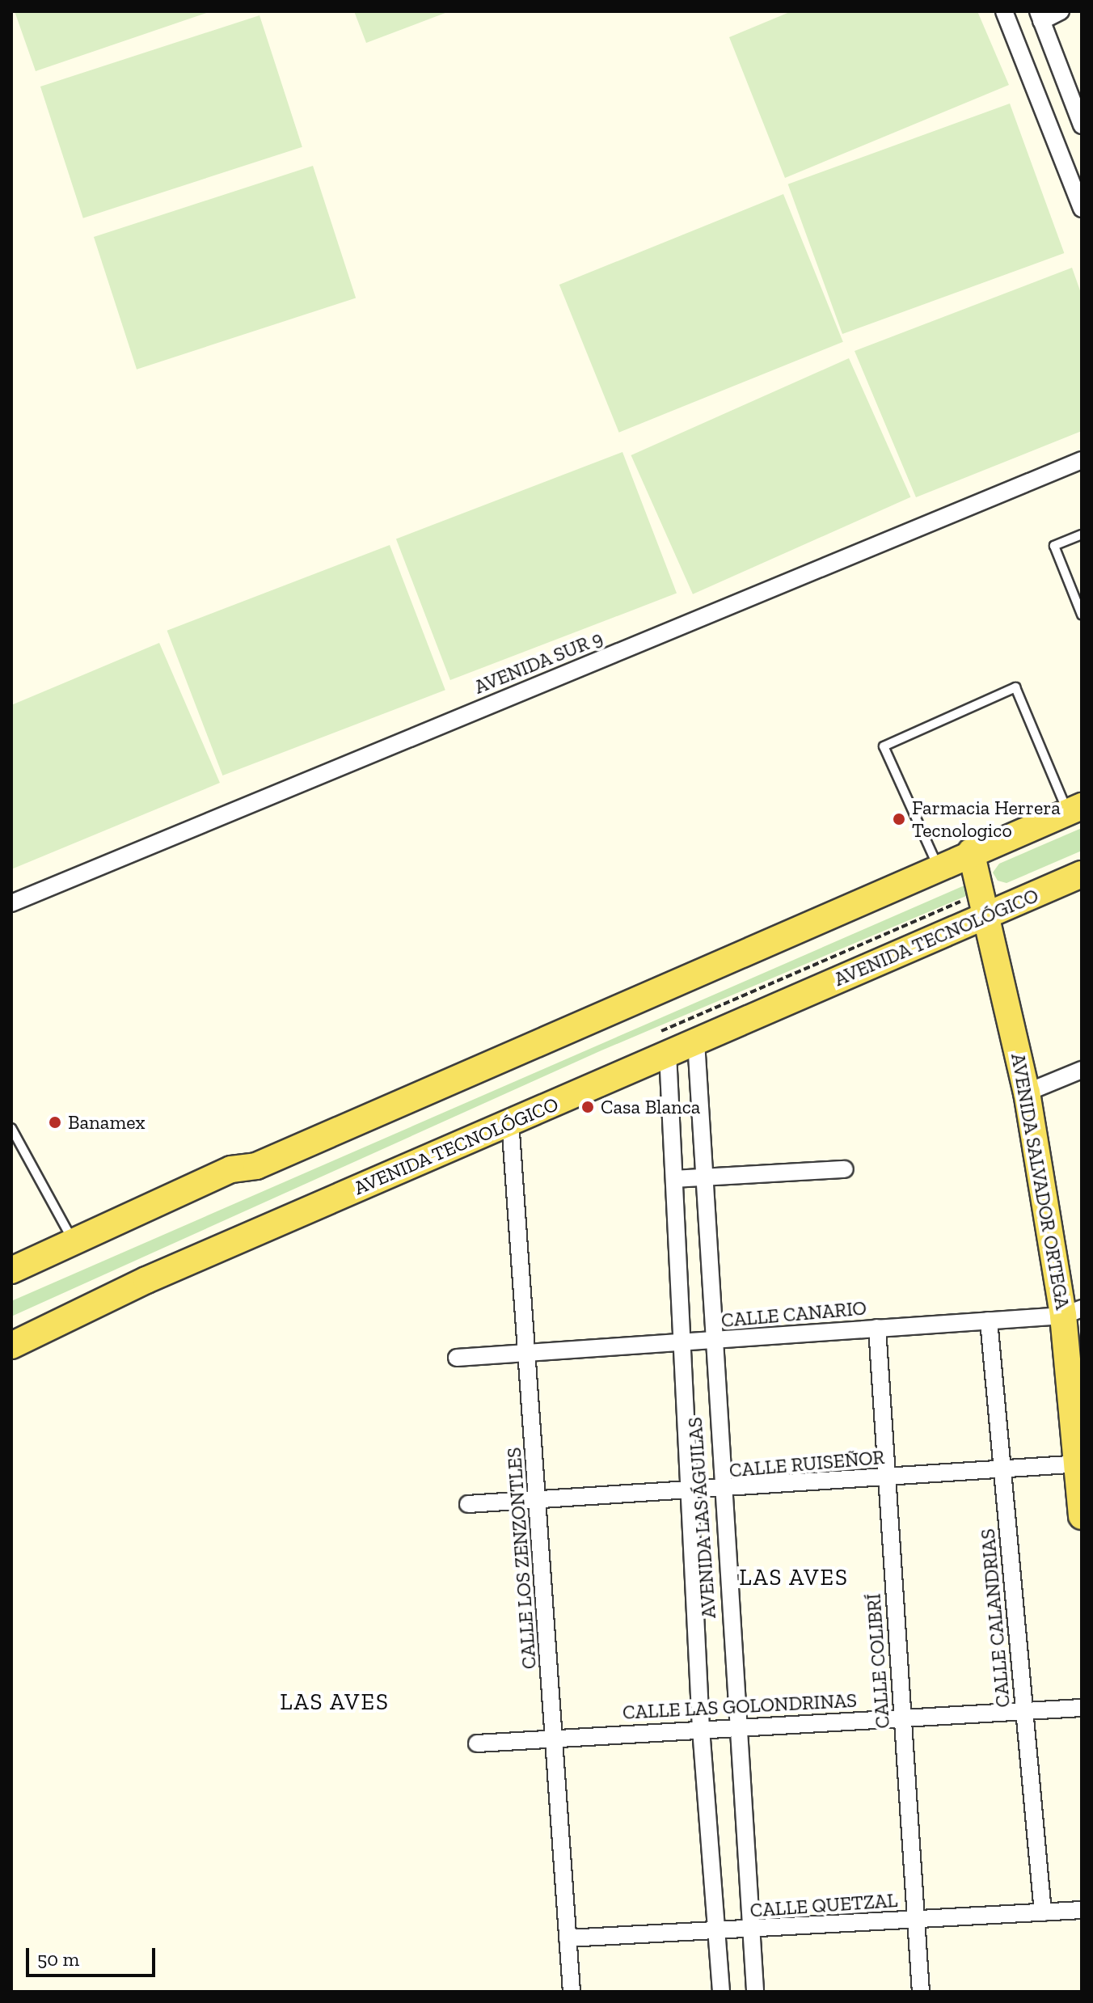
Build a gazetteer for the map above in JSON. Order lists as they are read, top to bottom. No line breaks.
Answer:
{"streets":{"main road":["AVENIDA TECNOLÓGICO","AVENIDA SALVADOR ORTEGA"],"street":["AVENIDA SUR 9","CALLE CANARIO","CALLE RUISEÑOR","AVENIDA LAS ÁGUILAS","CALLE LOS ZENZONTLES","CALLE CALANDRIAS","CALLE COLIBRÍ","CALLE LAS GOLONDRINAS","CALLE QUETZAL"]},"crossings":[["AVENIDA TECNOLÓGICO","AVENIDA SALVADOR ORTEGA"],["AVENIDA TECNOLÓGICO","AVENIDA LAS ÁGUILAS"],["AVENIDA TECNOLÓGICO","CALLE LOS ZENZONTLES"],["AVENIDA SALVADOR ORTEGA","CALLE CANARIO"],["AVENIDA SALVADOR ORTEGA","CALLE RUISEÑOR"],["CALLE CANARIO","AVENIDA LAS ÁGUILAS"],["CALLE CANARIO","CALLE LOS ZENZONTLES"],["CALLE CANARIO","CALLE CALANDRIAS"],["CALLE CANARIO","CALLE COLIBRÍ"],["CALLE RUISEÑOR","AVENIDA LAS ÁGUILAS"],["CALLE RUISEÑOR","CALLE LOS ZENZONTLES"],["CALLE RUISEÑOR","CALLE CALANDRIAS"],["CALLE RUISEÑOR","CALLE COLIBRÍ"],["AVENIDA LAS ÁGUILAS","CALLE LAS GOLONDRINAS"],["AVENIDA LAS ÁGUILAS","CALLE QUETZAL"],["CALLE LOS ZENZONTLES","CALLE LAS GOLONDRINAS"],["CALLE LOS ZENZONTLES","CALLE QUETZAL"],["CALLE CALANDRIAS","CALLE LAS GOLONDRINAS"],["CALLE CALANDRIAS","CALLE QUETZAL"],["CALLE COLIBRÍ","CALLE LAS GOLONDRINAS"],["CALLE COLIBRÍ","CALLE QUETZAL"]],"districts":["LAS AVES","LAS AVES"],"places":["Farmacia Herrera Tecnologico","Casa Blanca","Banamex"],"scale_bar":"50 m"}
